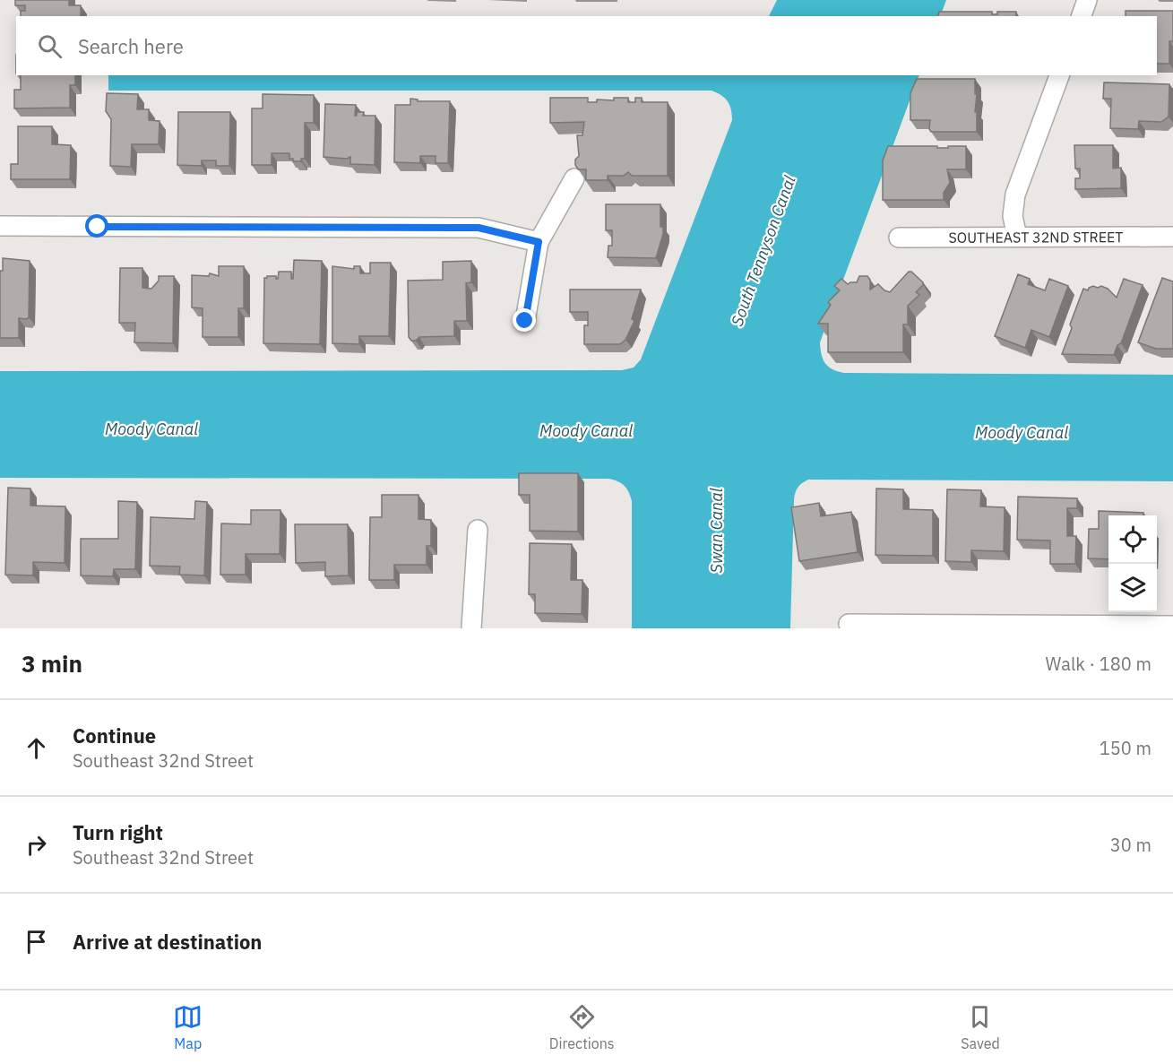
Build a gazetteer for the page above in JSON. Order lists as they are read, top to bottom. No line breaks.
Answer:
{"streets":{"street":["SOUTHEAST 32ND STREET"]},"water":["South Tennyson Canal","Moody Canal","Swan Canal"],"page":{"search":"Search here","heading":["3 min","Walk · 180 m"],"list":[["Continue","Southeast 32nd Street","150 m"],["Turn right","Southeast 32nd Street","30 m"],"Arrive at destination"],"nav":["Map","Directions","Saved"]}}
